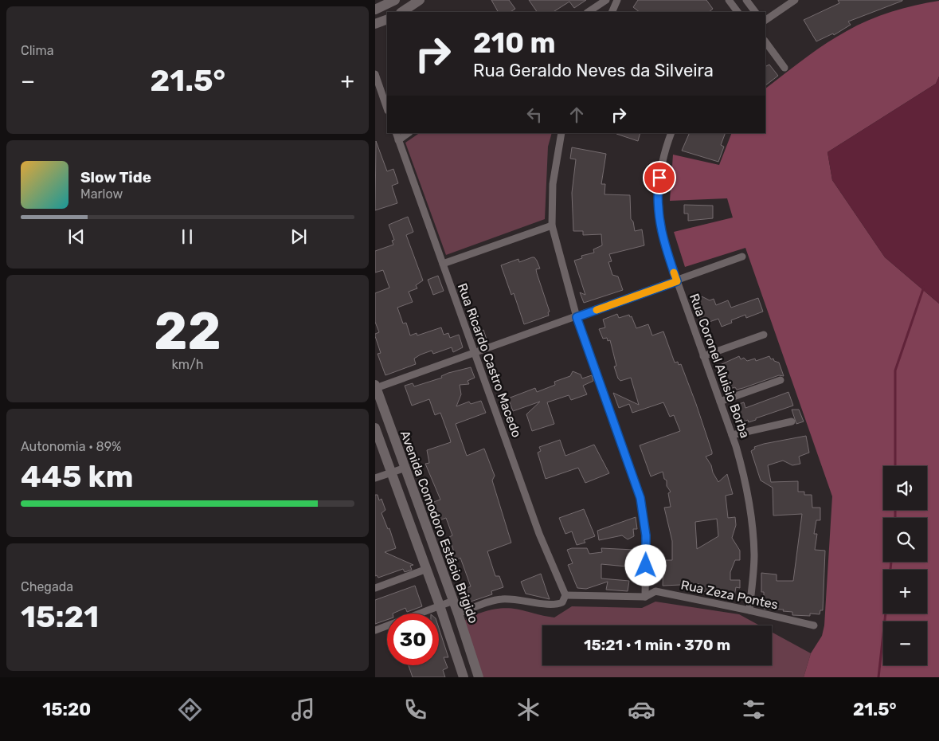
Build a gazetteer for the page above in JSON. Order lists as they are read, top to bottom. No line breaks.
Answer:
{"streets":{"main road":["Avenida Comodoro Estácio Brigido"],"street":["Rua Ricardo Castro Macedo","Rua Coronel Aluisio Borba","Rua Zeza Pontes"]},"crossings":[["Rua Ricardo Castro Macedo","Rua Zeza Pontes"],["Rua Coronel Aluisio Borba","Rua Zeza Pontes"]],"page":{"tile":["Clima",["22","km/h"],["Autonomia · 89%","445 km"],["Chegada","15:21"]],"turn":["210 m","Rua Geraldo Neves da Silveira"],"heat":["−","21.5°","+"],"song":["Slow Tide","Marlow"],"map_buttons":["+","−"],"limit":"30","trip":"15:21 · 1 min · 370 m","tabs":["15:20","21.5°"]}}
